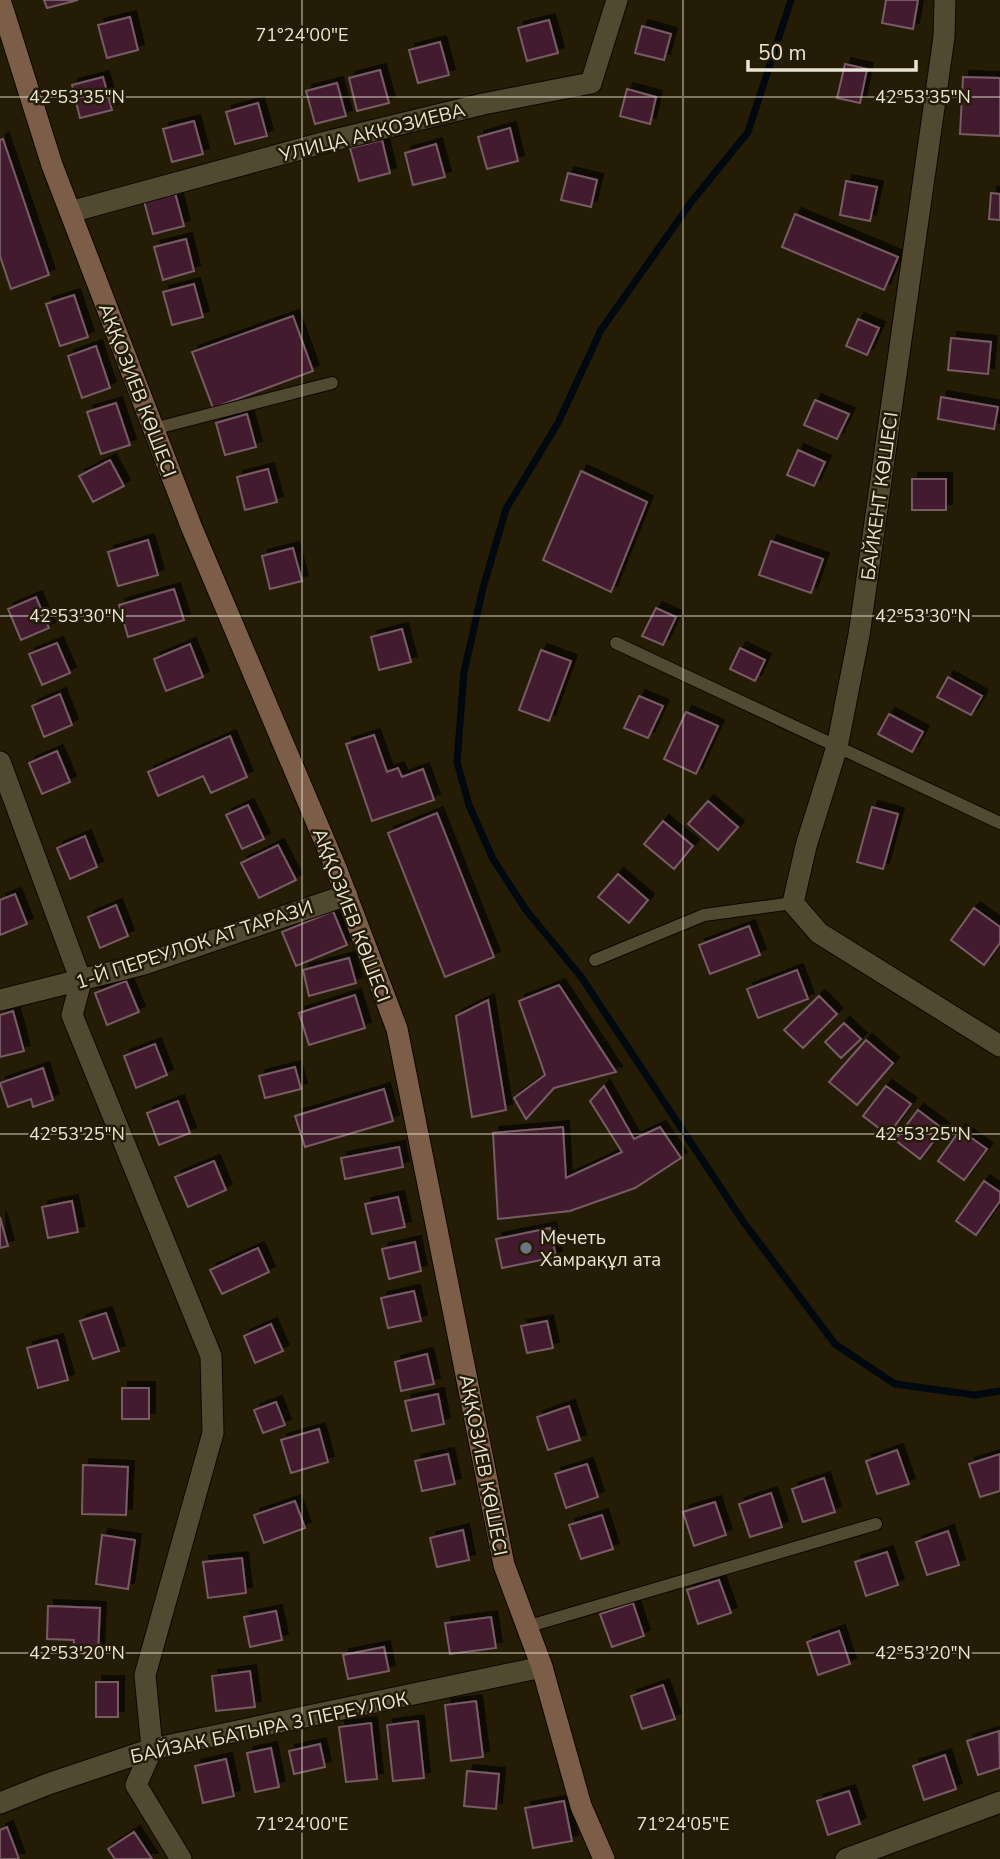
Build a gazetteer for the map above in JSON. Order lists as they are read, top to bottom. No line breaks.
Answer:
{"streets":{"main road":["АҚҚОЗИЕВ КӨШЕСІ"],"street":["УЛИЦА АККОЗИЕВА","БАЙКЕНТ КӨШЕСІ","1-Й ПЕРЕУЛОК АТ ТАРАЗИ","БАЙЗАК БАТЫРА 3 ПЕРЕУЛОК"]},"crossings":[["УЛИЦА АККОЗИЕВА","АҚҚОЗИЕВ КӨШЕСІ"],["АҚҚОЗИЕВ КӨШЕСІ","1-Й ПЕРЕУЛОК АТ ТАРАЗИ"],["АҚҚОЗИЕВ КӨШЕСІ","БАЙЗАК БАТЫРА 3 ПЕРЕУЛОК"]],"places":["Мечеть Хамрақұл ата"],"scale_bar":"50 m","coordinates":["71°24'00\"E","42°53'35\"N","42°53'30\"N","42°53'25\"N","42°53'20\"N","71°24'05\"E"]}
